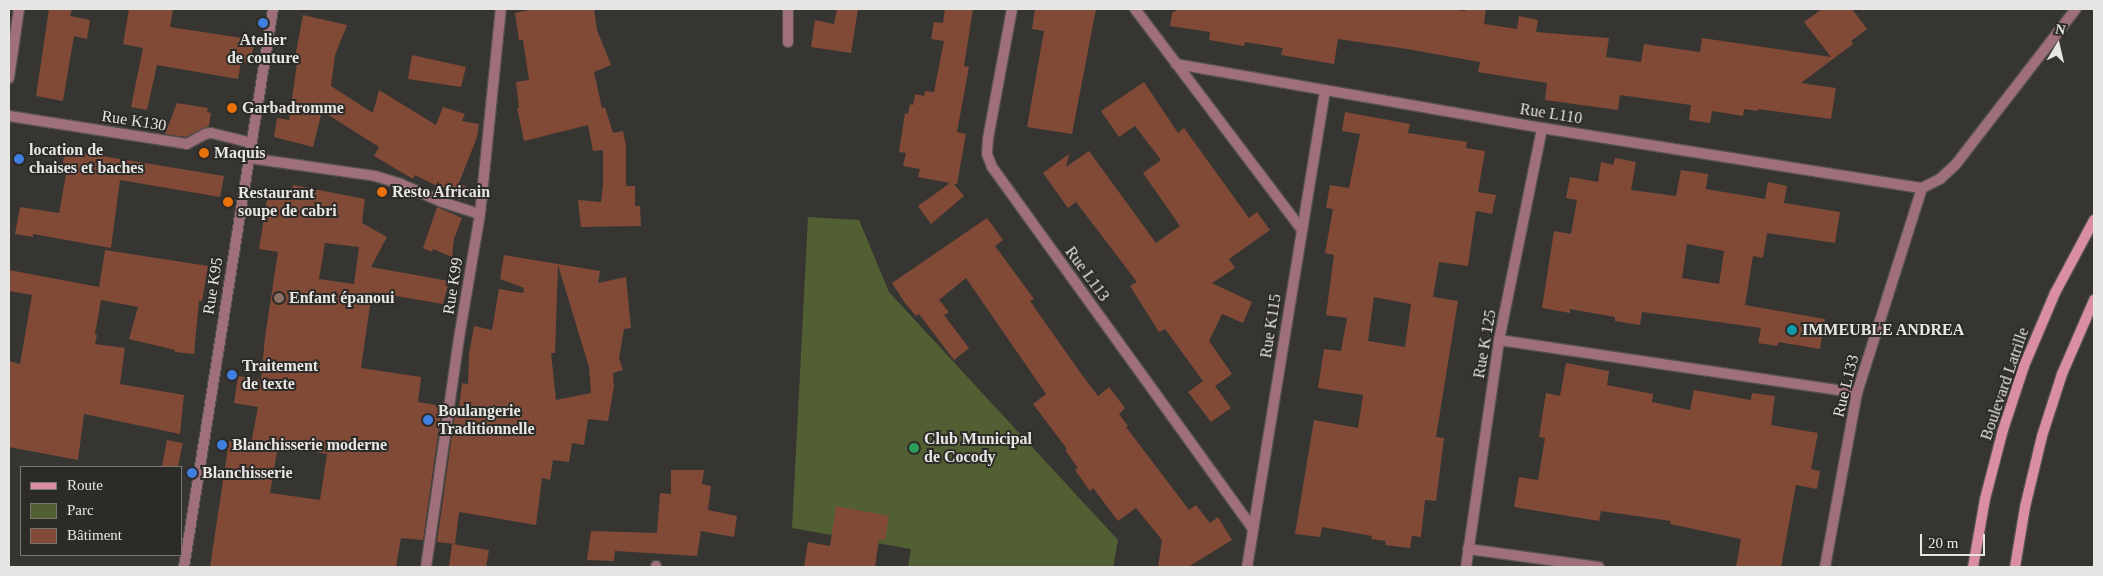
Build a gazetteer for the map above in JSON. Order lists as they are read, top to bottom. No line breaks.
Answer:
{"streets":{"main road":["Boulevard Latrille"],"street":["Rue L110","Rue K130","Rue L113","Rue K95","Rue K99","Rue K115","Rue K 125","Rue L133"]},"crossings":[["Rue L110","Rue K115"],["Rue L110","Rue K 125"],["Rue L110","Rue L133"],["Rue K130","Rue K95"],["Rue L113","Rue K115"]],"places":["Atelier de couture","Garbadromme","Maquis","location de chaises et baches","Resto Africain","Restaurant soupe de cabri","Enfant épanoui","IMMEUBLE ANDREA","Traitement de texte","Boulangerie Traditionnelle","Blanchisserie moderne","Club Municipal de Cocody","Blanchisserie"],"legend":["Route","Parc","Bâtiment"],"scale_bar":"20 m","north":"top"}
